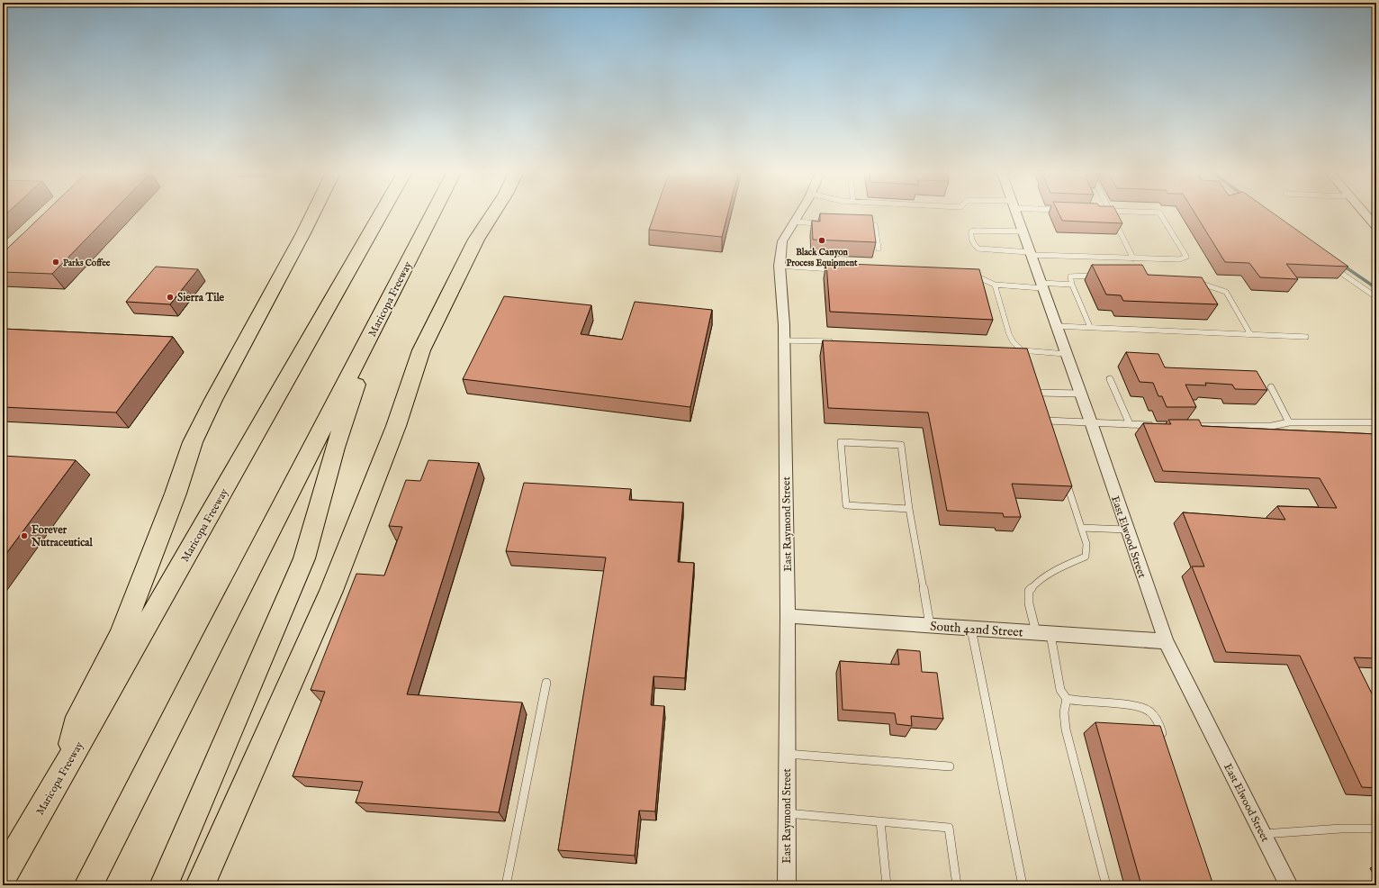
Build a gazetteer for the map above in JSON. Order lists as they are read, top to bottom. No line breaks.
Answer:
{"streets":{"highway":["Maricopa Freeway"],"street":["East Raymond Street","East Elwood Street","South 42nd Street"]},"crossings":[["East Raymond Street","South 42nd Street"],["East Elwood Street","South 42nd Street"]],"places":["Black Canyon Process Equipment","Parks Coffee","Sierra Tile","Forever Nutraceutical"]}
